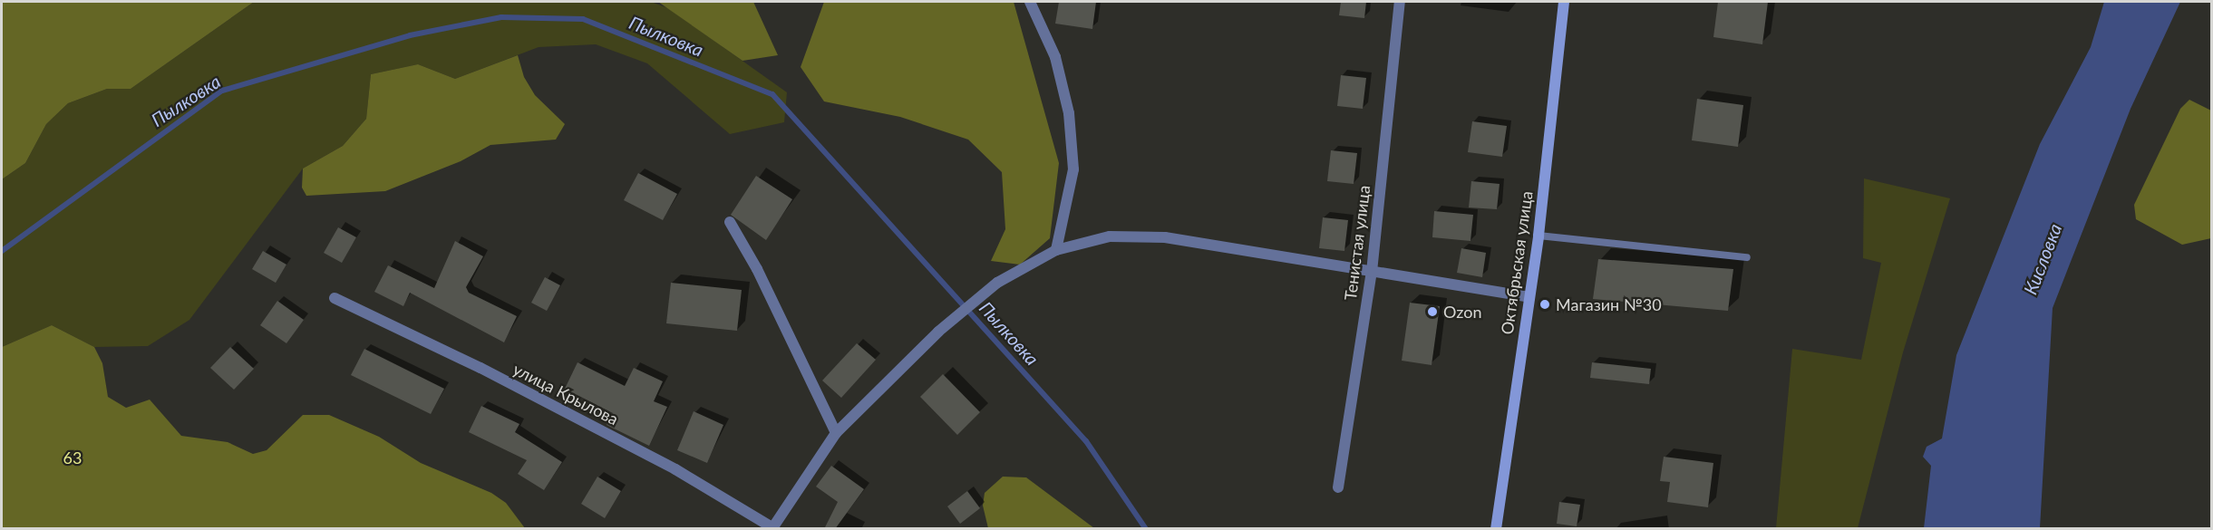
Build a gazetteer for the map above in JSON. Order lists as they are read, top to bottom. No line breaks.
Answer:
{"streets":{"street":["Тенистая улица","Октябрьская улица","улица Крылова"]},"water":["Пылковка","Кисловка"],"parks":["63"],"places":["Магазин №30","Ozon"]}
